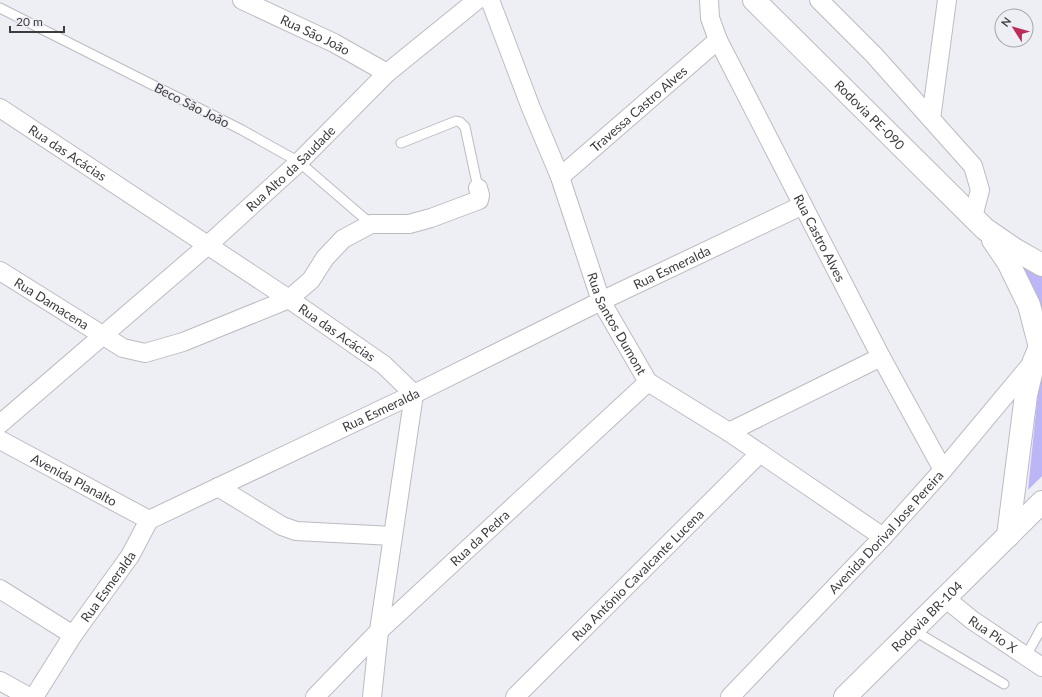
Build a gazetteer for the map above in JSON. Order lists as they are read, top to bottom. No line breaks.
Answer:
{"streets":{"main road":["Rodovia PE-090","Rodovia BR-104"],"street":["Rua São João","Travessa Castro Alves","Rua das Acácias","Rua Alto da Saudade","Rua Castro Alves","Rua Esmeralda","Rua Damacena","Rua Santos Dumont","Avenida Planalto","Avenida Dorival Jose Pereira","Rua da Pedra","Rua Antônio Cavalcante Lucena","Rua Pio X"],"lane":["Beco São João"]},"crossings":[["Rua São João","Rua Alto da Saudade"],["Beco São João","Rua Alto da Saudade"],["Travessa Castro Alves","Rua Castro Alves"],["Travessa Castro Alves","Rua Santos Dumont"],["Rodovia PE-090","Avenida Dorival Jose Pereira"],["Rua das Acácias","Rua Alto da Saudade"],["Rua das Acácias","Rua Esmeralda"],["Rua Alto da Saudade","Rua Damacena"],["Rua Castro Alves","Rua Esmeralda"],["Rua Castro Alves","Avenida Dorival Jose Pereira"],["Rua Esmeralda","Rua Santos Dumont"],["Rua Esmeralda","Avenida Planalto"],["Rua Santos Dumont","Avenida Dorival Jose Pereira"],["Rua Santos Dumont","Rua da Pedra"],["Rua Santos Dumont","Rua Antônio Cavalcante Lucena"],["Rodovia BR-104","Rua Pio X"]],"scale_bar":"20 m","north":"top left"}
